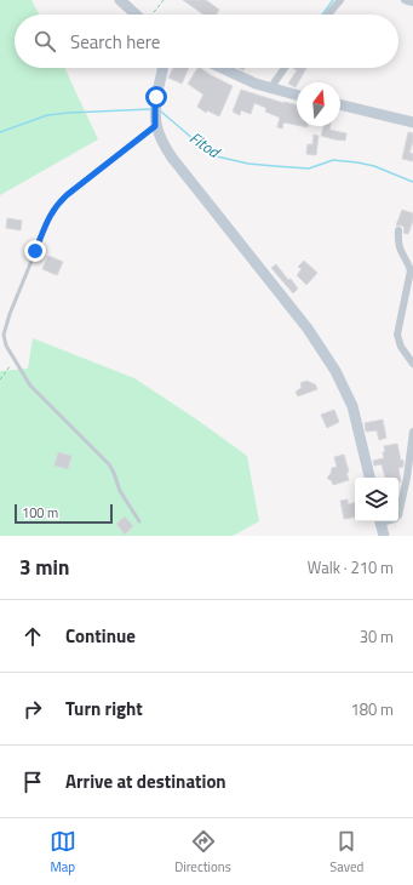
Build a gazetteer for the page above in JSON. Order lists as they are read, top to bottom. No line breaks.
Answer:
{"water":["Fitod"],"scale_bar":"100 m","north":"top","page":{"search":"Search here","scale":"100 m","heading":["3 min","Walk · 210 m"],"list":[["Continue","30 m"],["Turn right","180 m"],"Arrive at destination"],"nav":["Map","Directions","Saved"]}}
